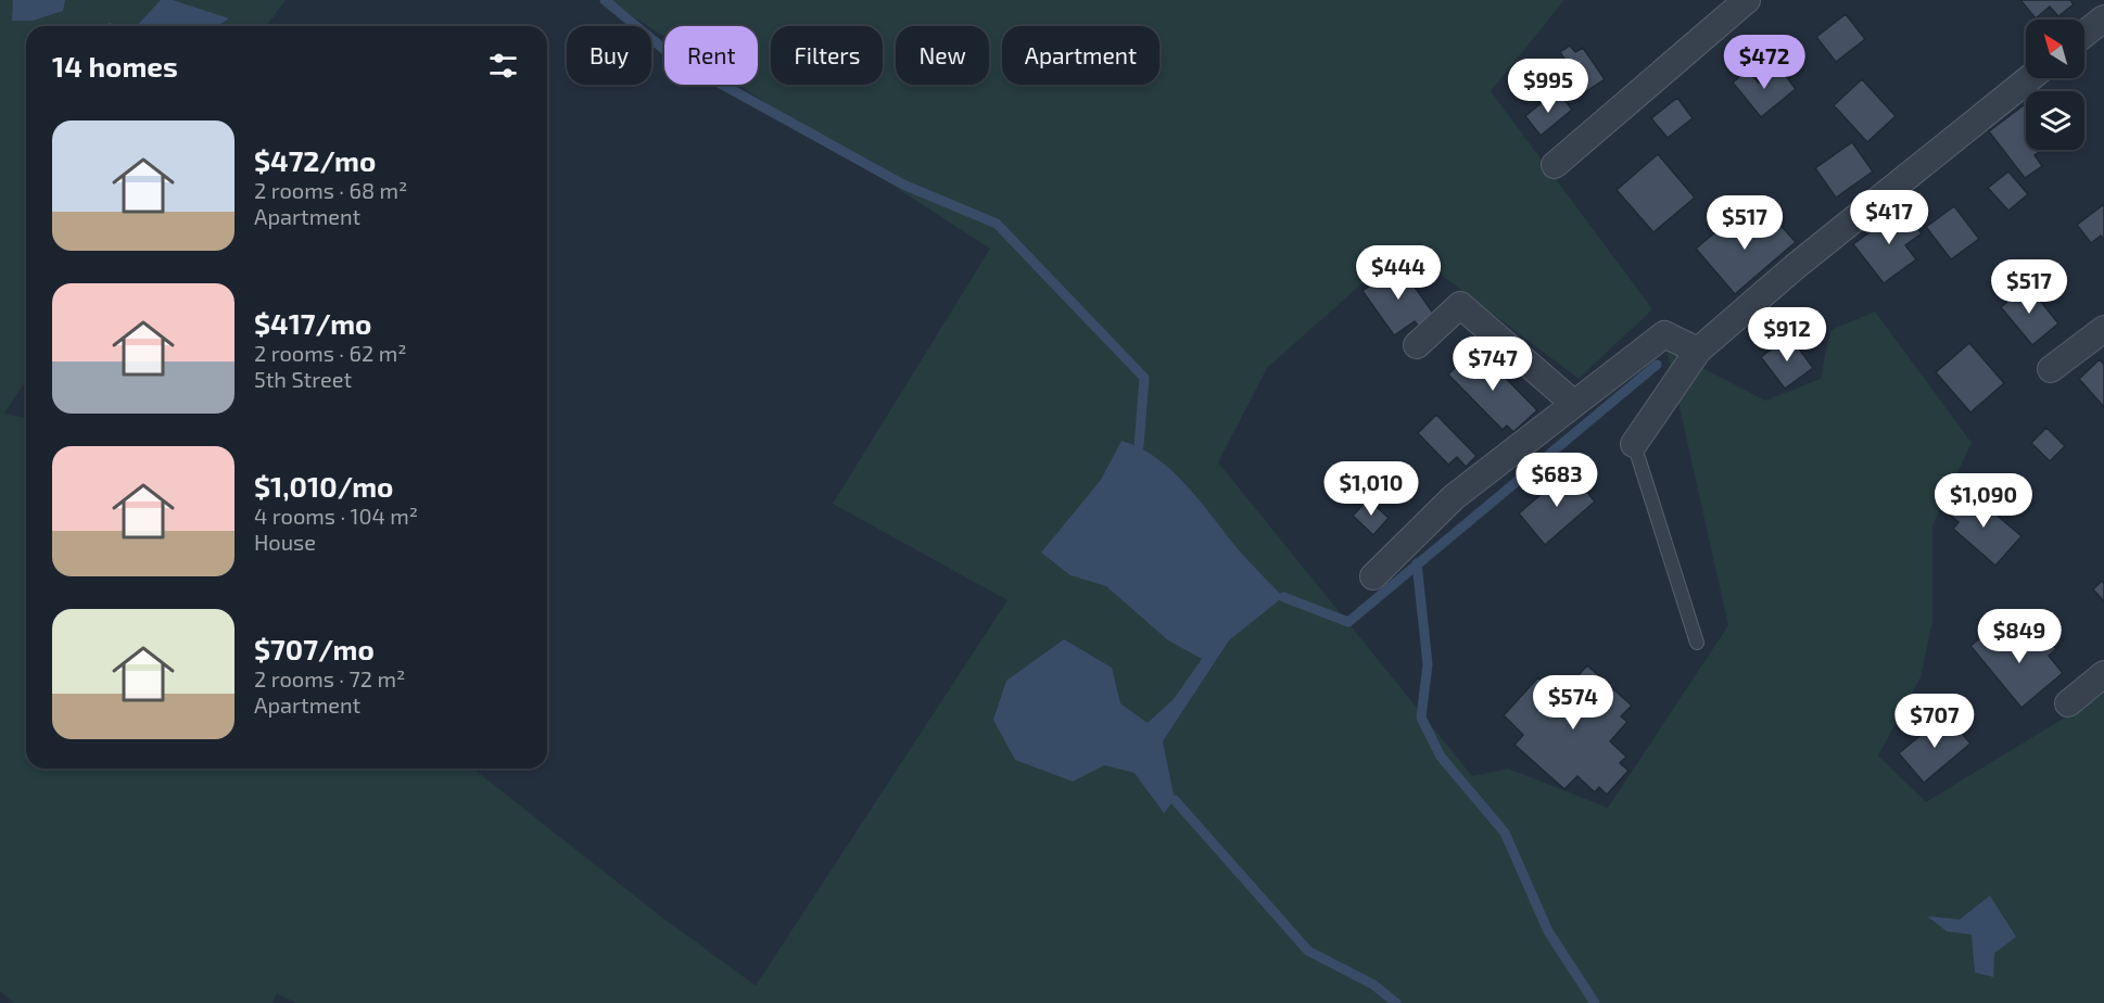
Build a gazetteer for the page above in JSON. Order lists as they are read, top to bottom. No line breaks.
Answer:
{"north":"top left","page":{"chip":["Buy","Rent","Filters","New","Apartment"],"heading":"14 homes","price":["$472","$995","$417","$517","$444","$517","$912","$747","$683","$1,010","$1,090","$849","$574","$707"],"list":[{"name":"$472/mo","note":"2 rooms · 68 m² · Apartment"},{"name":"$417/mo","note":"2 rooms · 62 m² · 5th Street"},{"name":"$1,010/mo","note":"4 rooms · 104 m² · House"},{"name":"$707/mo","note":"2 rooms · 72 m² · Apartment"}]}}
